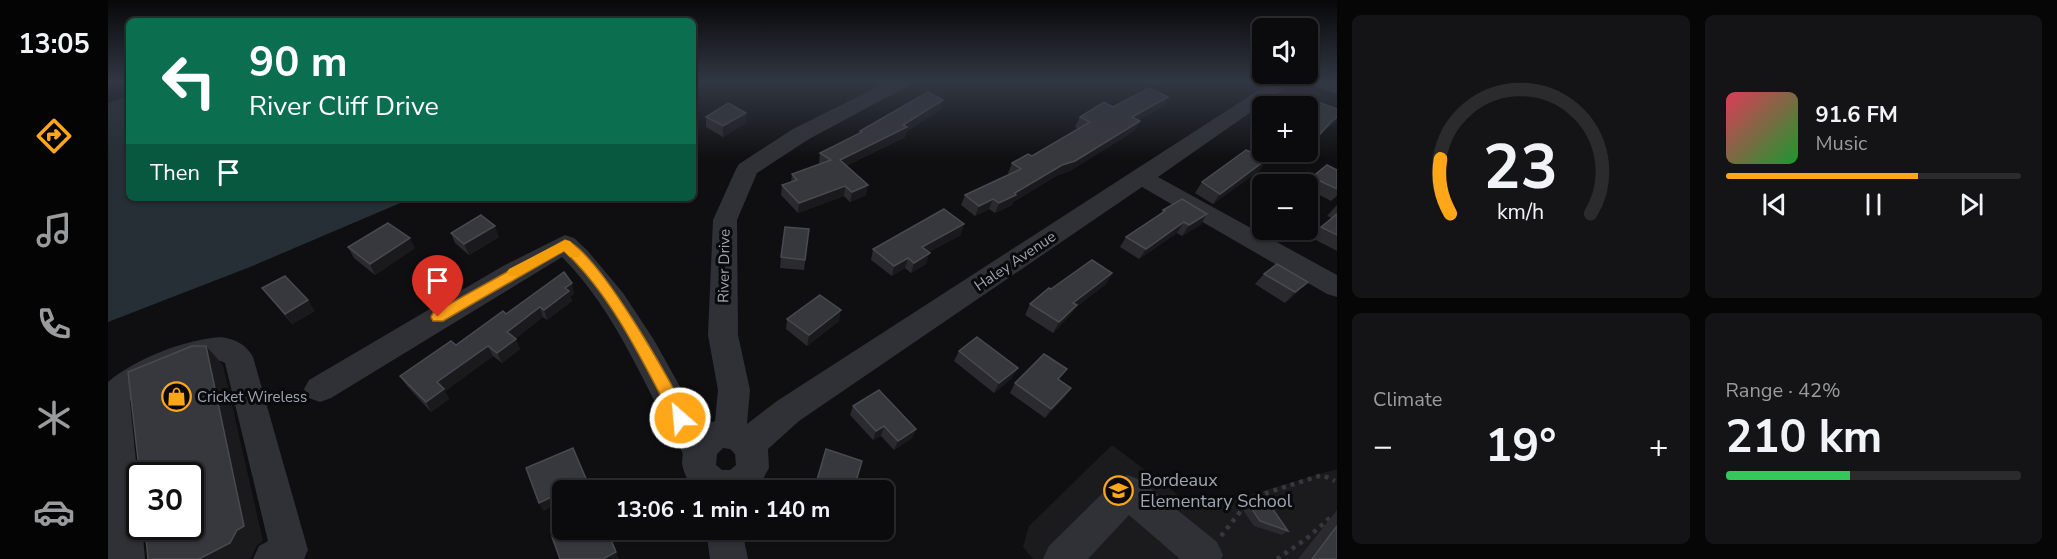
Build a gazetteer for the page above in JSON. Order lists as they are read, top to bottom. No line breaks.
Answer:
{"streets":{"street":["Haley Avenue","River Drive"]},"crossings":[["Haley Avenue","River Drive"]],"places":{"shop":["Cricket Wireless"],"school or university":["Bordeaux Elementary School"]},"page":{"tabs":"13:05","map_buttons":["+","−"],"turn":["90 m","River Cliff Drive"],"song":["91.6 FM","Music"],"then":"Then","tile":["Climate",["Range · 42%","210 km"]],"heat":["−","19°","+"],"limit":"30","trip":"13:06 · 1 min · 140 m","gauge":["23","km/h"]}}
